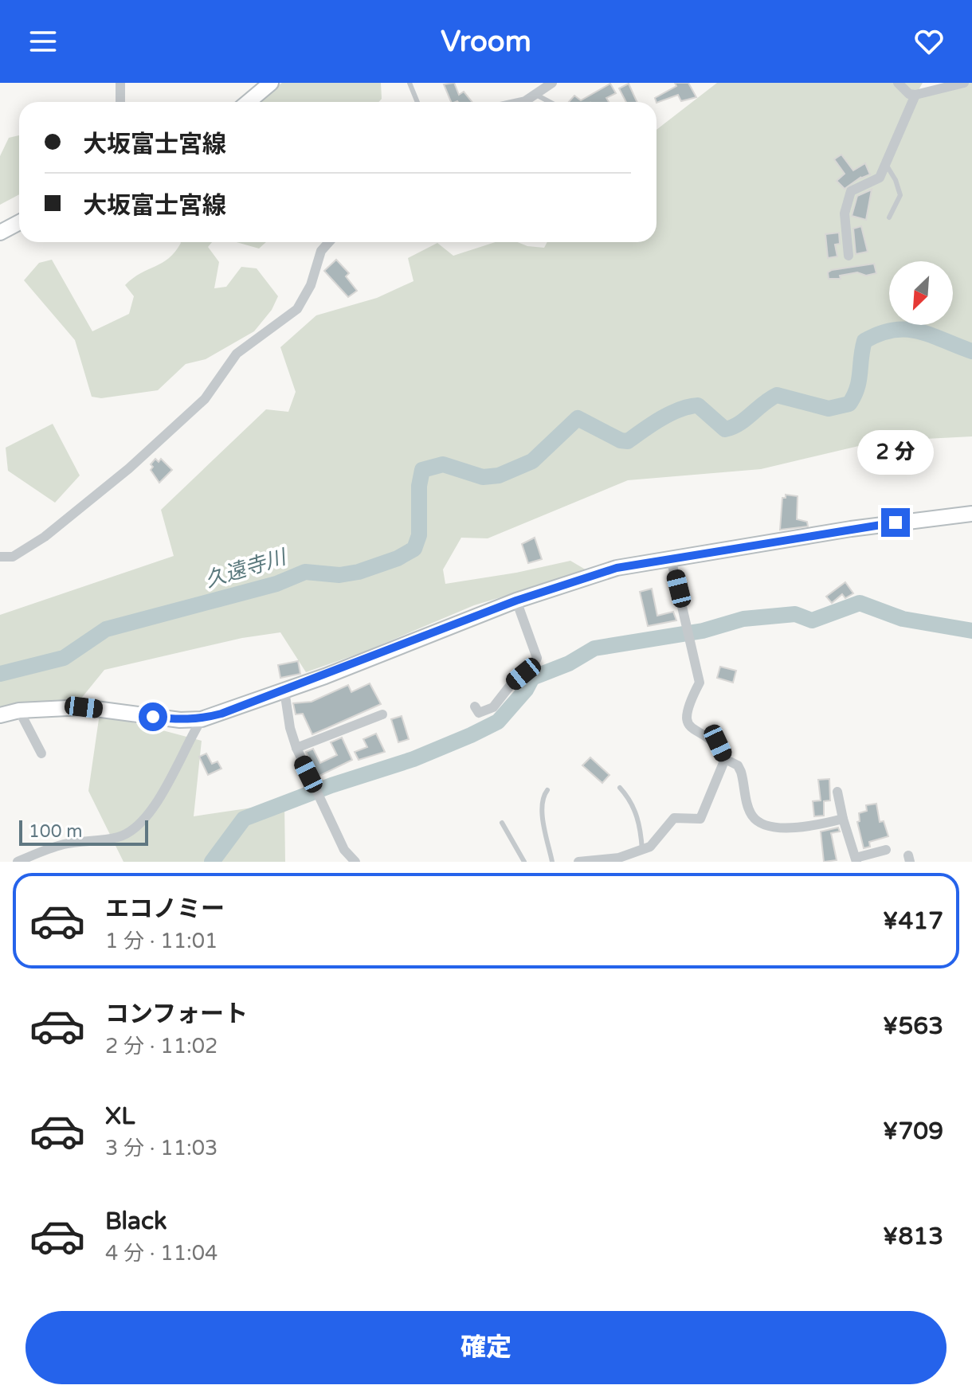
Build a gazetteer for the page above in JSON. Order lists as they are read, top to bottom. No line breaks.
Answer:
{"water":["久遠寺川"],"scale_bar":"100 m","north":"bottom left","page":{"header":"Vroom","banner":["大坂富士宮線","大坂富士宮線"],"bubble":"2 分","scale":"100 m","list":[{"name":"エコノミー","note":"1 分 · 11:01","value":"¥417"},{"name":"コンフォート","note":"2 分 · 11:02","value":"¥563"},{"name":"XL","note":"3 分 · 11:03","value":"¥709"},{"name":"Black","note":"4 分 · 11:04","value":"¥813"}],"buttons":"確定"}}
